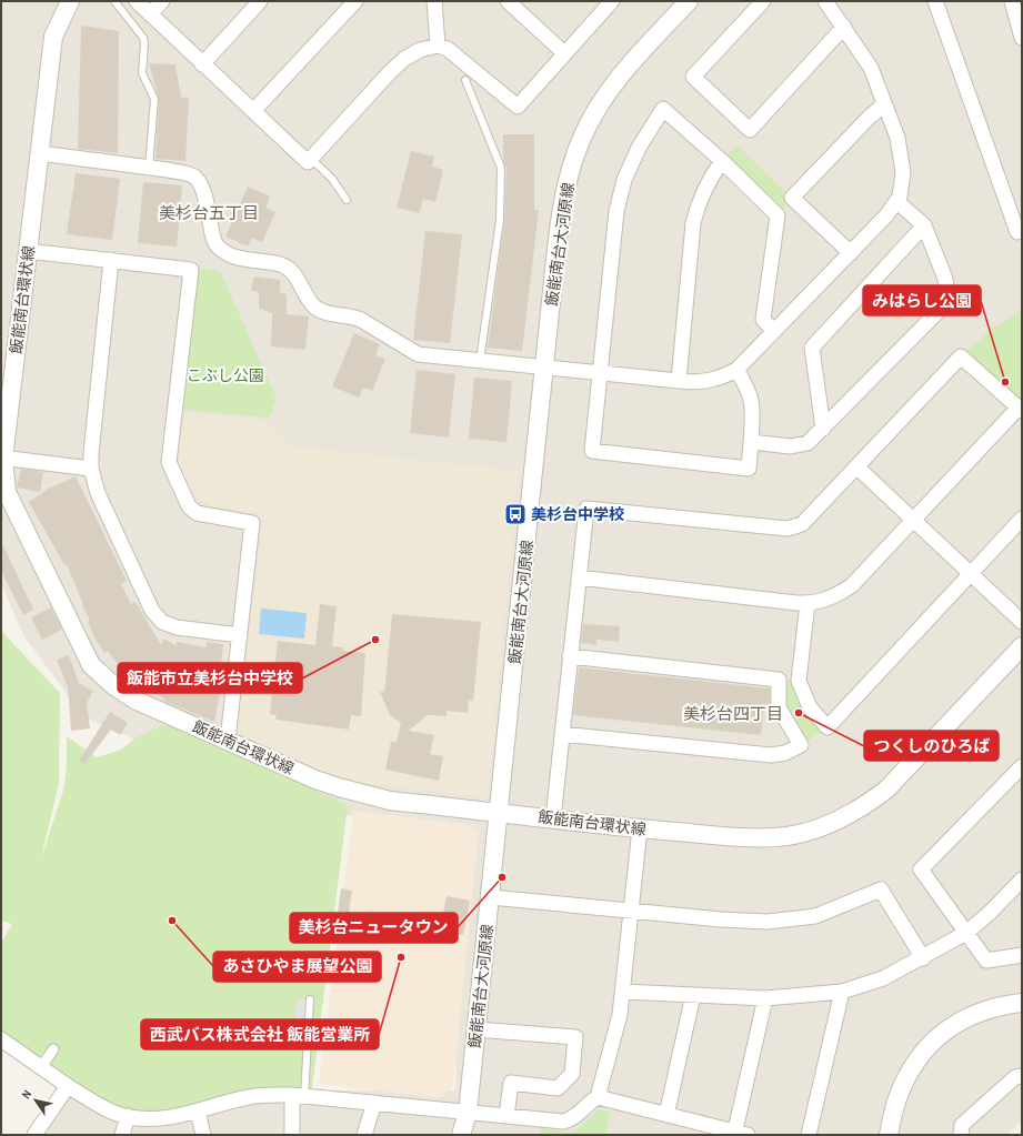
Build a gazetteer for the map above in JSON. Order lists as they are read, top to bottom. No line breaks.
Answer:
{"streets":{"street":["飯能南台大河原線","飯能南台環状線"]},"crossings":[["飯能南台大河原線","飯能南台環状線"]],"districts":["美杉台五丁目","美杉台四丁目"],"parks":["こぶし公園"],"places":{"other":["みはらし公園","飯能市立美杉台中学校","つくしのひろば","美杉台ニュータウン","あさひやま展望公園","西武バス株式会社 飯能営業所"],"bus stop":["美杉台中学校"]},"north":"top left"}
